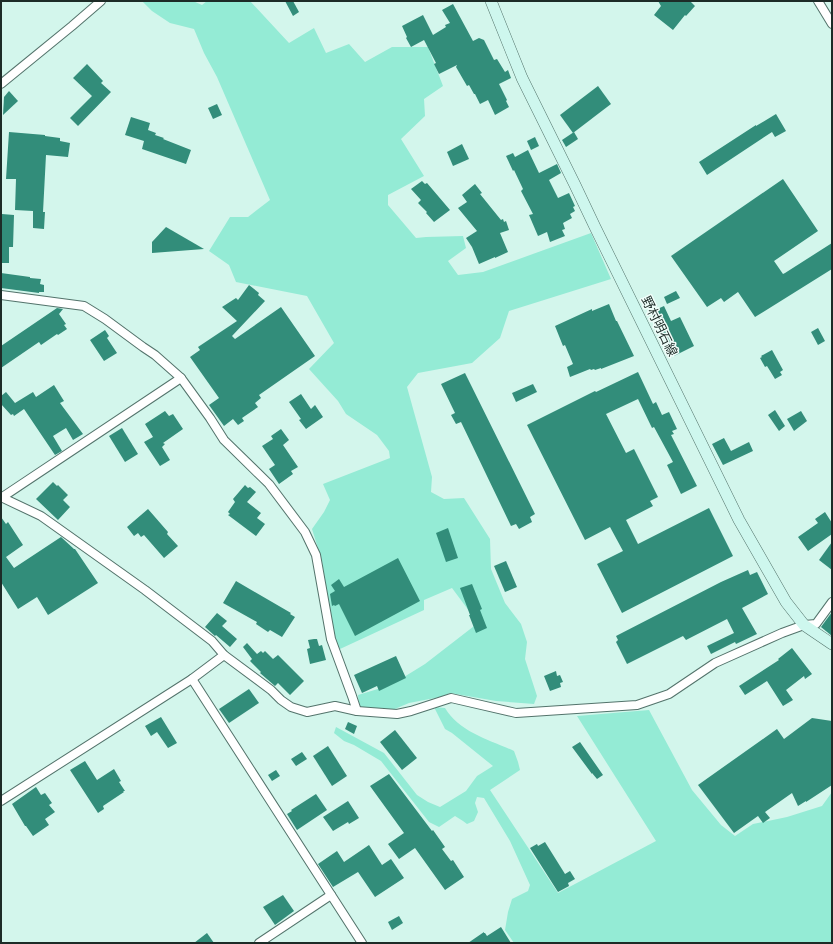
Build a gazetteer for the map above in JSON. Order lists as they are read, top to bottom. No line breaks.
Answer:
{"streets":{"main road":["野村明石線"]}}
